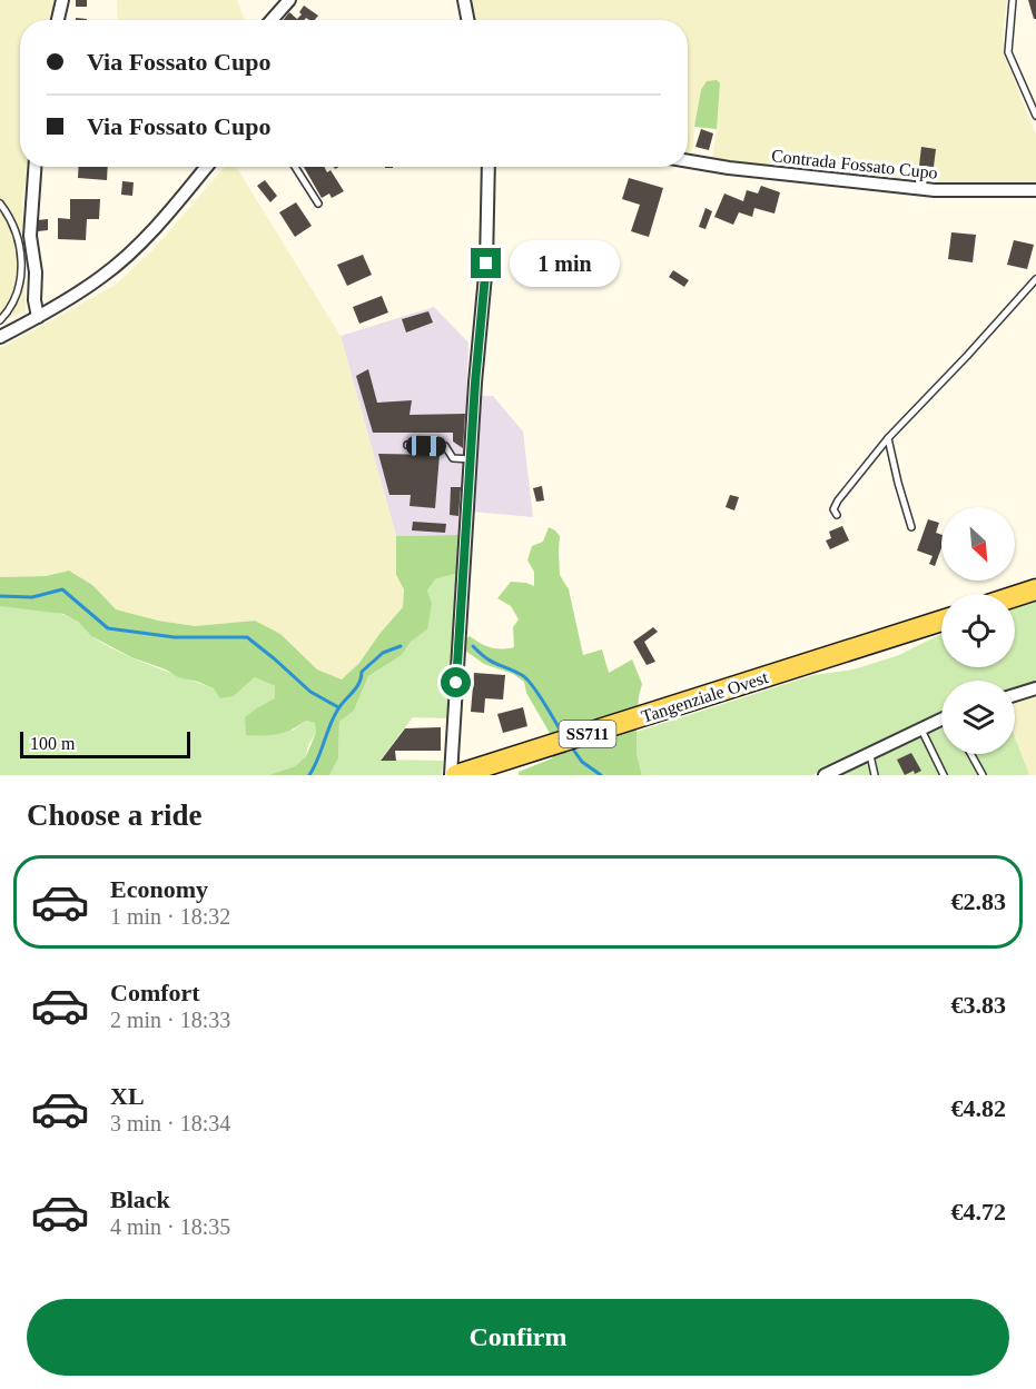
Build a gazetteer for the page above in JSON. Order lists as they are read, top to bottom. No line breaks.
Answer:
{"streets":{"main road":["Tangenziale Ovest","SS711"],"street":["Contrada Fossato Cupo"]},"scale_bar":"100 m","north":"bottom right","page":{"banner":["Via Fossato Cupo","Via Fossato Cupo"],"bubble":"1 min","scale":"100 m","heading":"Choose a ride","list":[{"name":"Economy","note":"1 min · 18:32","value":"€2.83"},{"name":"Comfort","note":"2 min · 18:33","value":"€3.83"},{"name":"XL","note":"3 min · 18:34","value":"€4.82"},{"name":"Black","note":"4 min · 18:35","value":"€4.72"}],"buttons":"Confirm"}}
